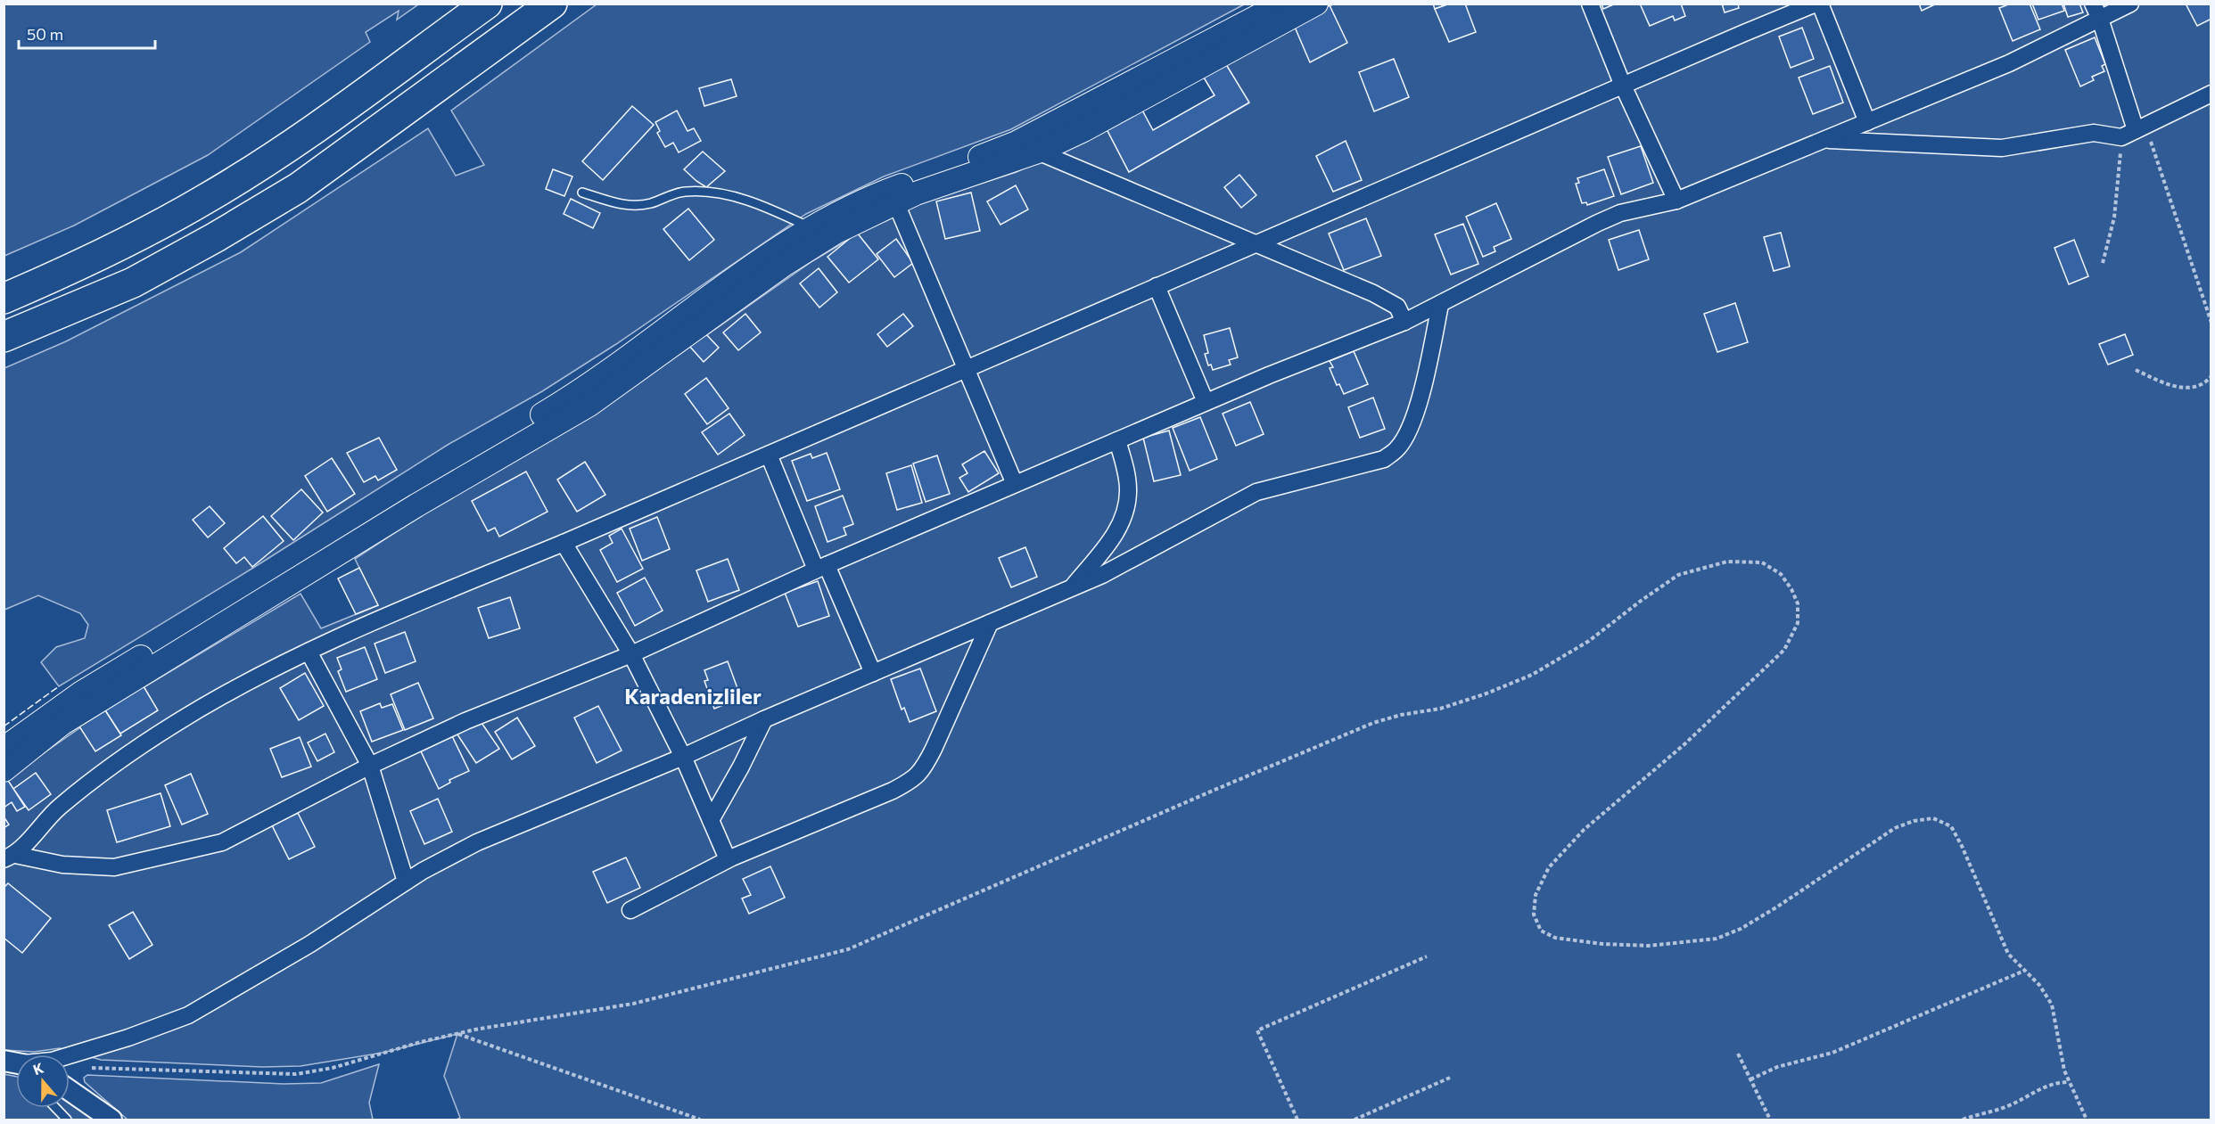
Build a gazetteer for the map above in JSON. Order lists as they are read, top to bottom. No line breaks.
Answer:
{"districts":["Karadenizliler"],"scale_bar":"50 m","north":"top"}
